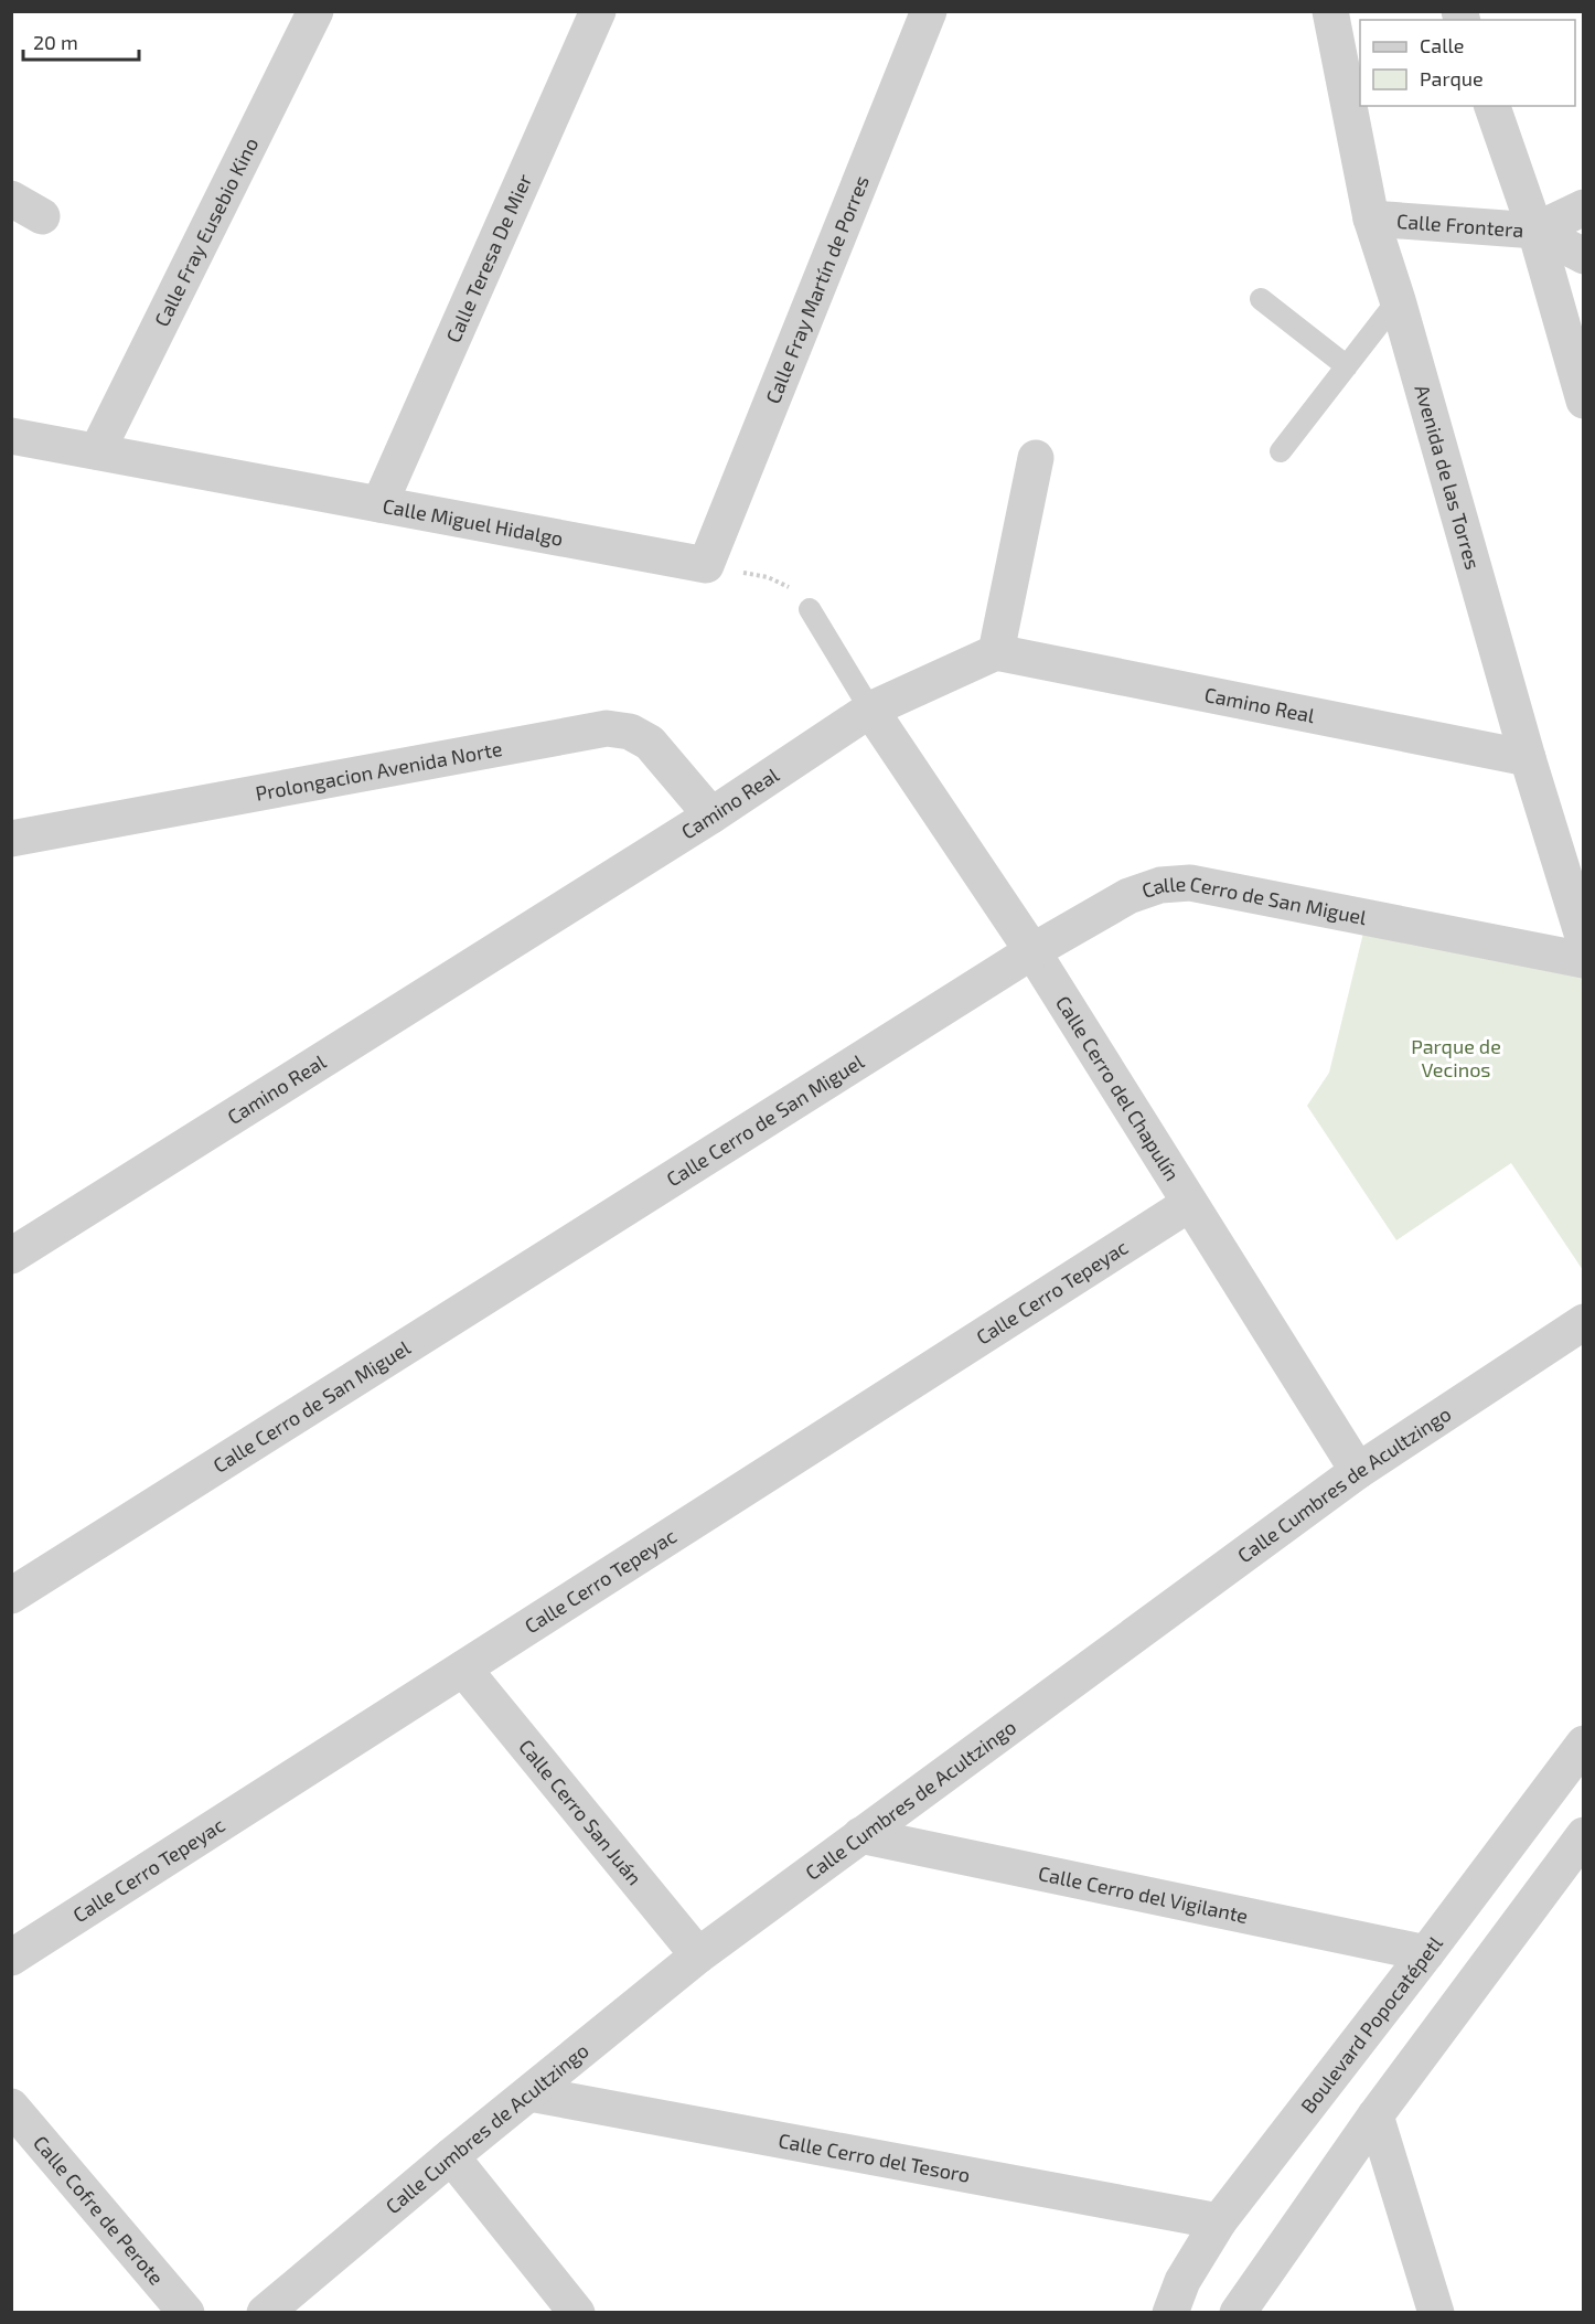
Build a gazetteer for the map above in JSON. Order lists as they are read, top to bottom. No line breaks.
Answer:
{"streets":{"street":["Calle Frontera","Calle Fray Eusebio Kino","Calle Teresa De Mier","Calle Fray Martín de Porres","Avenida de las Torres","Calle Miguel Hidalgo","Camino Real","Prolongacion Avenida Norte","Calle Cerro de San Miguel","Calle Cerro del Chapulín","Calle Cerro Tepeyac","Calle Cumbres de Acultzingo","Calle Cerro San Juán","Calle Cerro del Vigilante","Boulevard Popocatépetl","Calle Cerro del Tesoro","Calle Cofre de Perote"]},"crossings":[["Calle Frontera","Avenida de las Torres"],["Calle Fray Eusebio Kino","Calle Miguel Hidalgo"],["Calle Teresa De Mier","Calle Miguel Hidalgo"],["Calle Fray Martín de Porres","Calle Miguel Hidalgo"],["Avenida de las Torres","Camino Real"],["Camino Real","Prolongacion Avenida Norte"],["Camino Real","Calle Cerro del Chapulín"],["Calle Cerro de San Miguel","Calle Cerro del Chapulín"],["Calle Cerro del Chapulín","Calle Cerro Tepeyac"],["Calle Cerro del Chapulín","Calle Cumbres de Acultzingo"],["Calle Cerro Tepeyac","Calle Cerro San Juán"],["Calle Cumbres de Acultzingo","Calle Cerro San Juán"],["Calle Cumbres de Acultzingo","Calle Cerro del Vigilante"],["Calle Cumbres de Acultzingo","Calle Cerro del Tesoro"],["Calle Cerro del Vigilante","Boulevard Popocatépetl"],["Boulevard Popocatépetl","Calle Cerro del Tesoro"]],"parks":["Parque de Vecinos"],"legend":["Calle","Parque"],"scale_bar":"20 m"}
